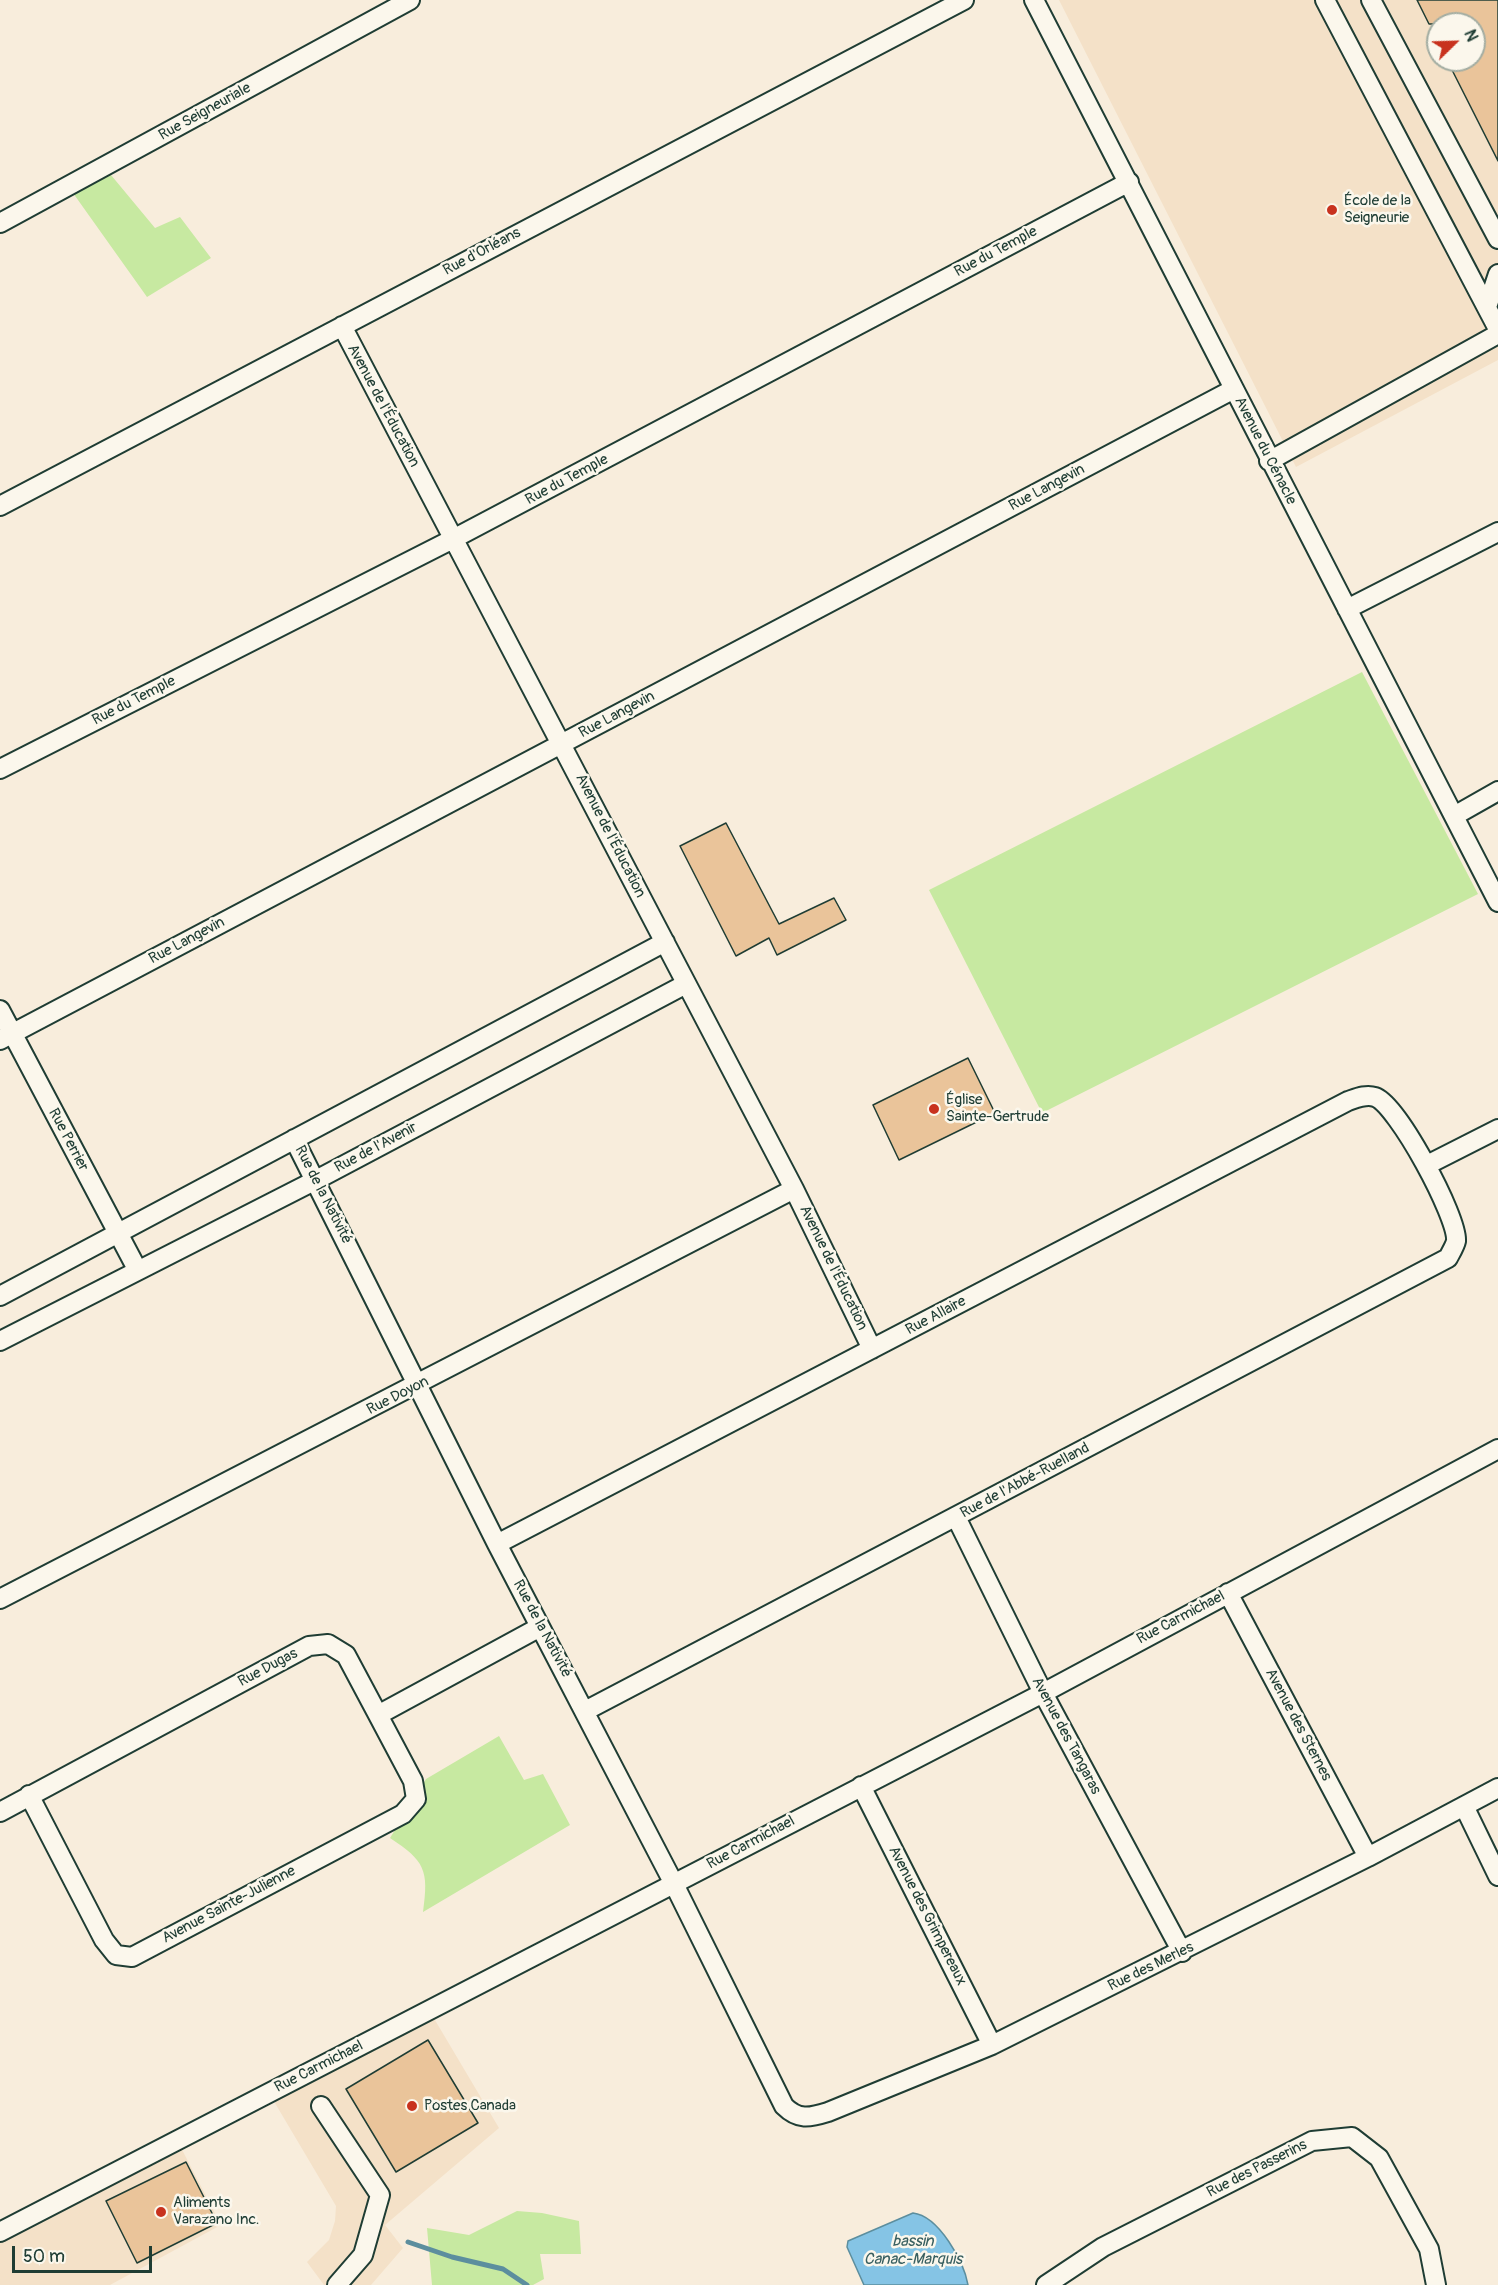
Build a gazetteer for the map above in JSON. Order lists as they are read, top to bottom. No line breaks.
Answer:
{"streets":{"street":["Rue Seigneuriale","Rue d'Orléans","Rue du Temple","Avenue de l'Éducation","Avenue du Cénacle","Rue Langevin","Rue Perrier","Rue de l'Avenir","Rue de la Nativité","Rue Allaire","Rue Doyon","Rue de l'Abbé-Ruelland","Rue Carmichael","Rue Dugas","Avenue des Sternes","Avenue des Tangaras","Avenue Sainte-Julienne","Avenue des Grimpereaux","Rue des Merles","Rue des Passerins"]},"crossings":[["Rue d'Orléans","Avenue de l'Éducation"],["Rue du Temple","Avenue de l'Éducation"],["Rue du Temple","Avenue du Cénacle"],["Avenue de l'Éducation","Rue Langevin"],["Avenue de l'Éducation","Rue de l'Avenir"],["Avenue de l'Éducation","Rue Allaire"],["Avenue de l'Éducation","Rue Doyon"],["Avenue du Cénacle","Rue Langevin"],["Rue Langevin","Rue Perrier"],["Rue Perrier","Rue de l'Avenir"],["Rue de l'Avenir","Rue de la Nativité"],["Rue de la Nativité","Rue Allaire"],["Rue de la Nativité","Rue Doyon"],["Rue de la Nativité","Rue de l'Abbé-Ruelland"],["Rue de la Nativité","Rue Carmichael"],["Rue de la Nativité","Rue des Merles"],["Rue Allaire","Rue de l'Abbé-Ruelland"],["Rue de l'Abbé-Ruelland","Avenue des Tangaras"],["Rue Carmichael","Avenue des Sternes"],["Rue Carmichael","Avenue des Tangaras"],["Rue Carmichael","Avenue des Grimpereaux"],["Rue Dugas","Avenue Sainte-Julienne"],["Avenue des Sternes","Rue des Merles"],["Avenue des Tangaras","Rue des Merles"],["Avenue des Grimpereaux","Rue des Merles"]],"water":["bassin Canac-Marquis"],"places":["École de la Seigneurie","Église Sainte-Gertrude","Postes Canada","Aliments Varazano Inc."],"scale_bar":"50 m","north":"top right"}
